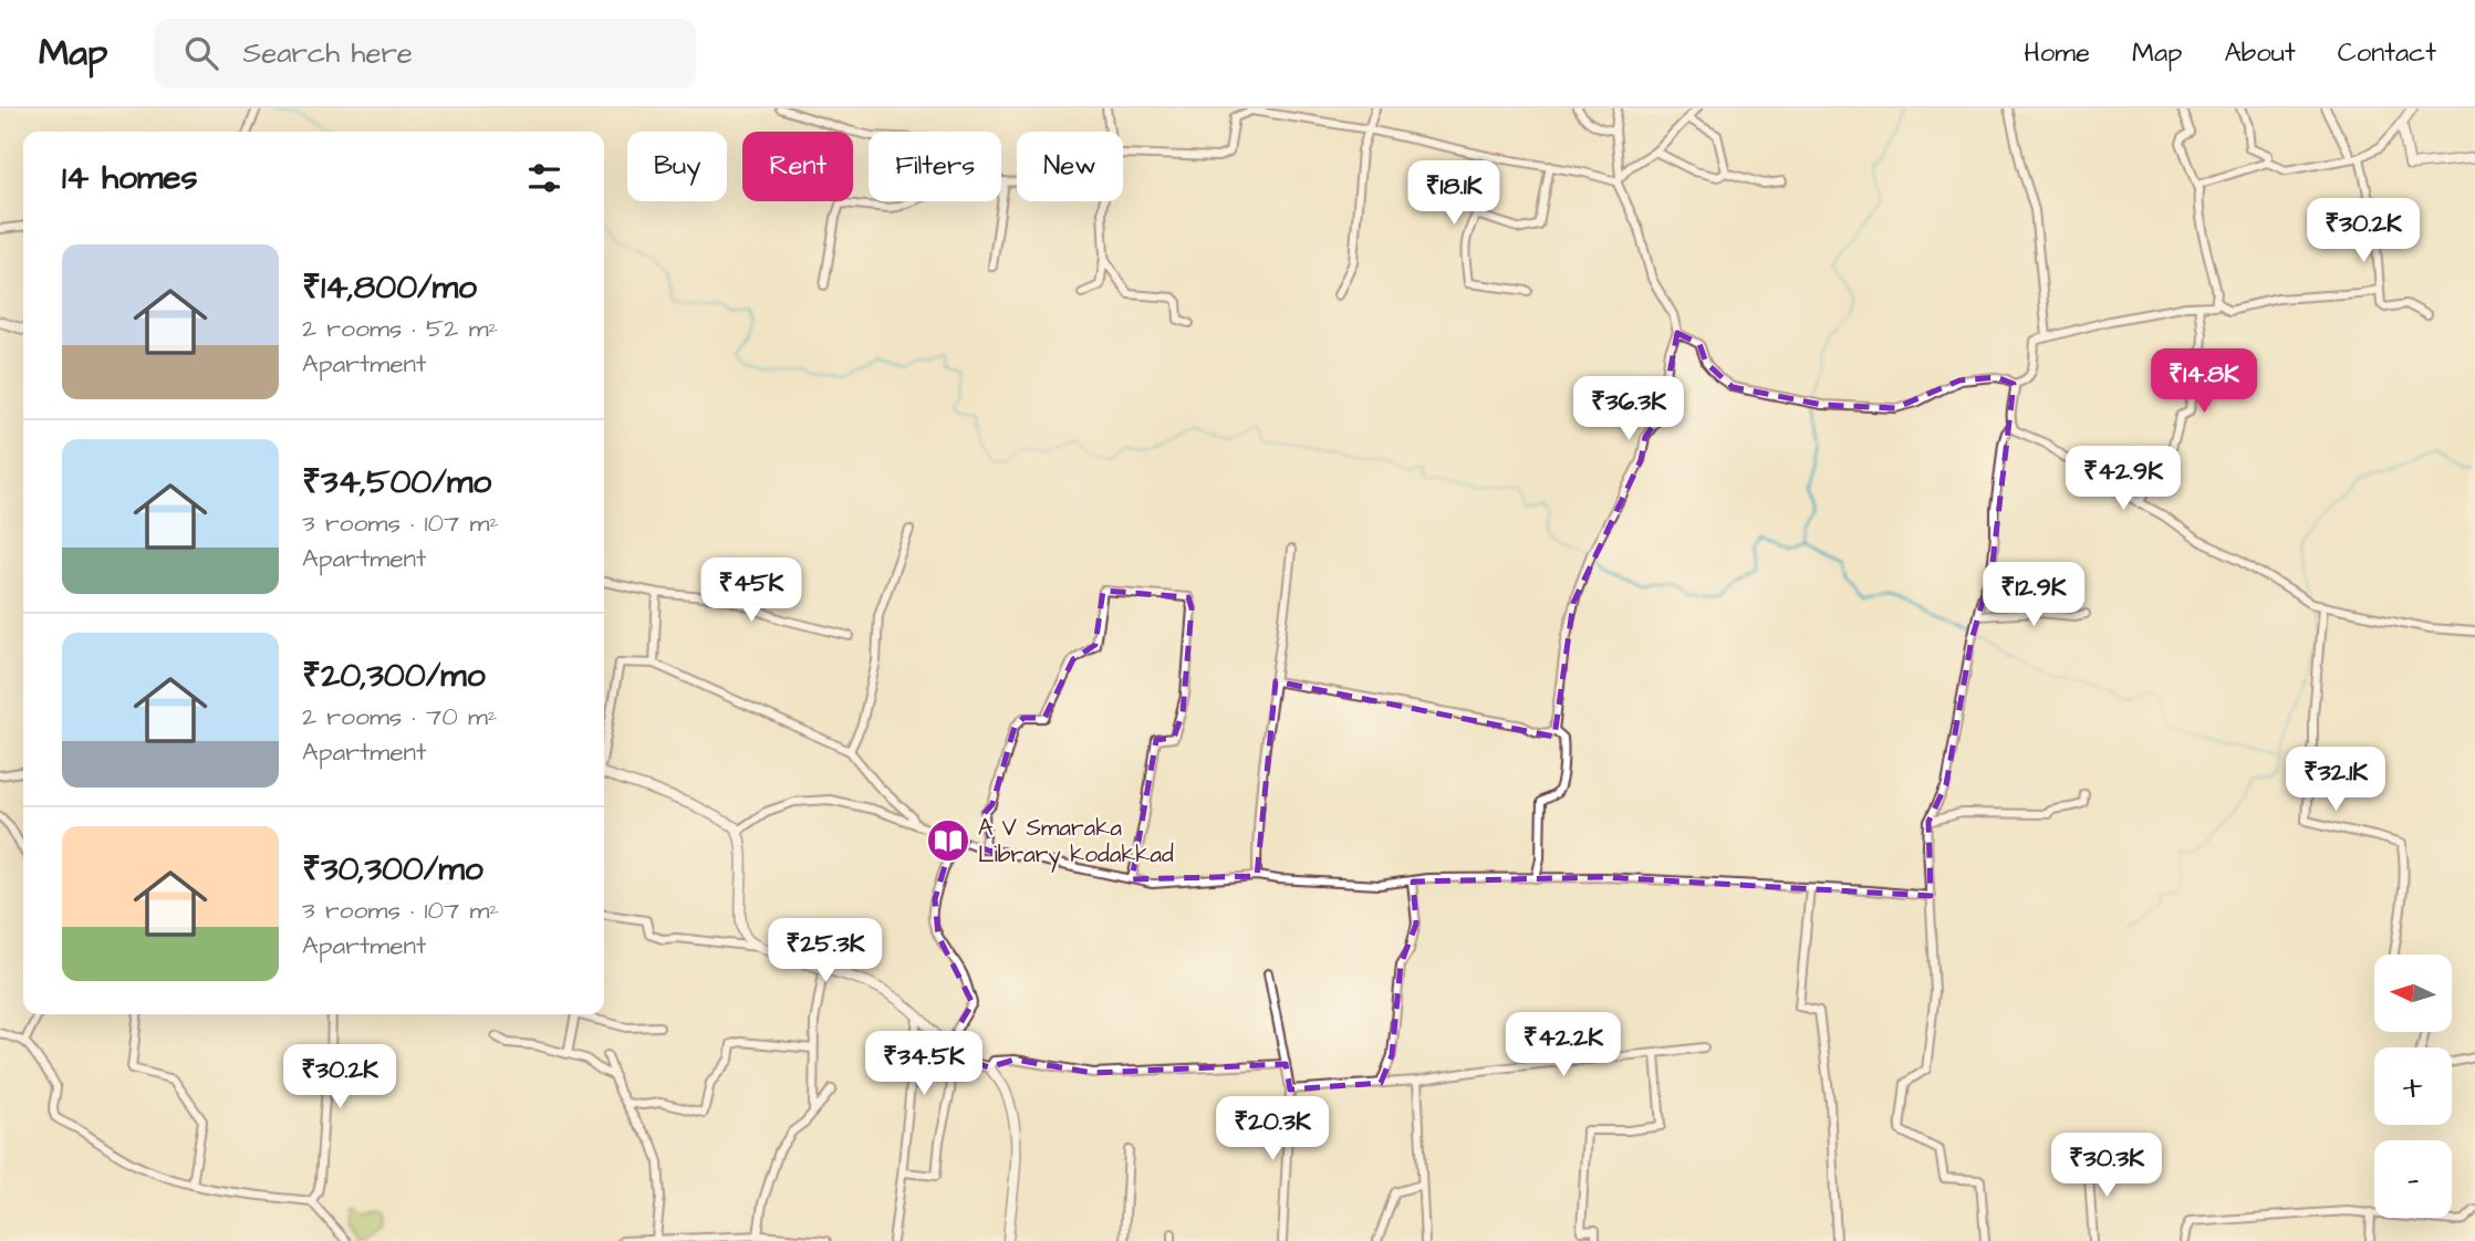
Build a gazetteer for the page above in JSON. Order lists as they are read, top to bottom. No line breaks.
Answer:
{"places":{"library":["A V Smaraka Library kodakkad"]},"north":"left","page":{"header":"Map","search":"Search here","nav":["Home","Map","About","Contact"],"chip":["Buy","Rent","Filters","New"],"heading":"14 homes","price":["₹18.1K","₹30.2K","₹14.8K","₹36.3K","₹42.9K","₹45K","₹12.9K","₹32.1K","₹25.3K","₹42.2K","₹34.5K","₹30.2K","₹20.3K","₹30.3K"],"list":[{"name":"₹14,800/mo","note":"2 rooms · 52 m² · Apartment"},{"name":"₹34,500/mo","note":"3 rooms · 107 m² · Apartment"},{"name":"₹20,300/mo","note":"2 rooms · 70 m² · Apartment"},{"name":"₹30,300/mo","note":"3 rooms · 107 m² · Apartment"}],"map_buttons":["+","−"]}}
